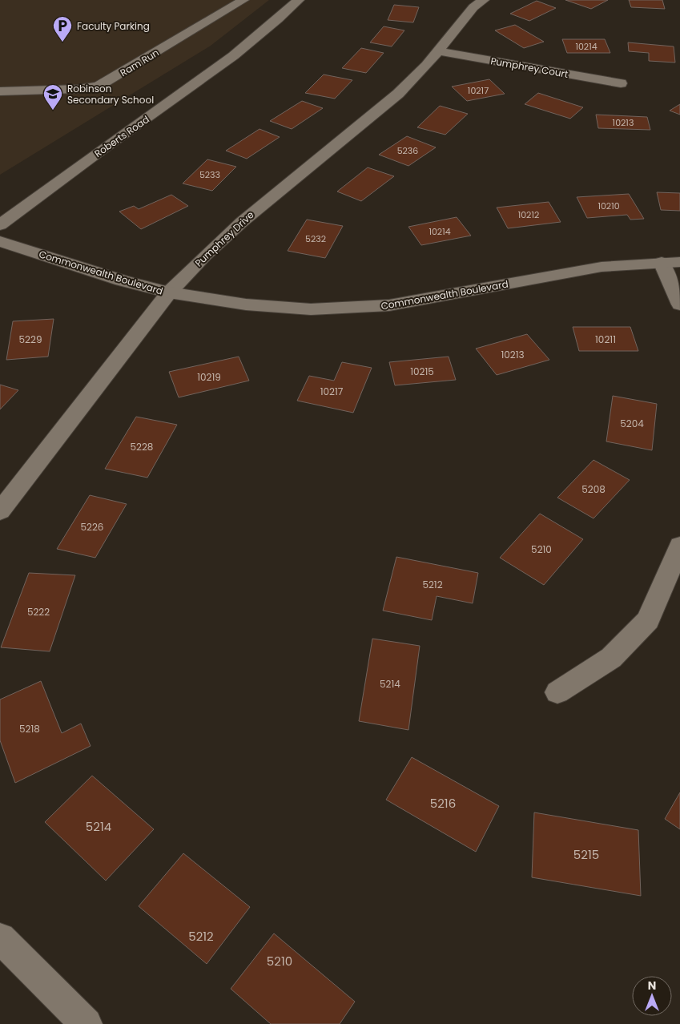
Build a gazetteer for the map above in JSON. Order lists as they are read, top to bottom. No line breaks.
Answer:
{"streets":{"street":["Ram Run","Pumphrey Court","Roberts Road","Pumphrey Drive","Commonwealth Boulevard"]},"crossings":[["Pumphrey Court","Pumphrey Drive"],["Pumphrey Drive","Commonwealth Boulevard"]],"places":{"parking":["Faculty Parking"],"school or university":["Robinson Secondary School"]},"house_numbers":["10214","10217","10213","5236","5233","10210","10212","10214","5232","5229","10211","10213","10215","10219","10217","5204","5228","5208","5226","5210","5212","5222","5214","5218","5216","5214","5215","5212","5210"],"north":"top"}
